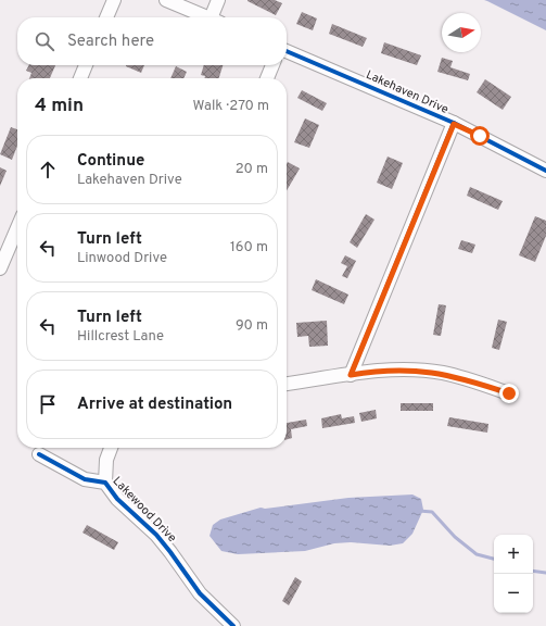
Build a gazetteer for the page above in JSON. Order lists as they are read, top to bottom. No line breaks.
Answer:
{"streets":{"street":["Lakehaven Drive","Lakewood Drive"]},"north":"right","page":{"search":"Search here","heading":["4 min","Walk · 270 m"],"list":[["Continue","Lakehaven Drive","20 m"],["Turn left","Linwood Drive","160 m"],["Turn left","Hillcrest Lane","90 m"],"Arrive at destination"],"map_buttons":["+","−"]}}
